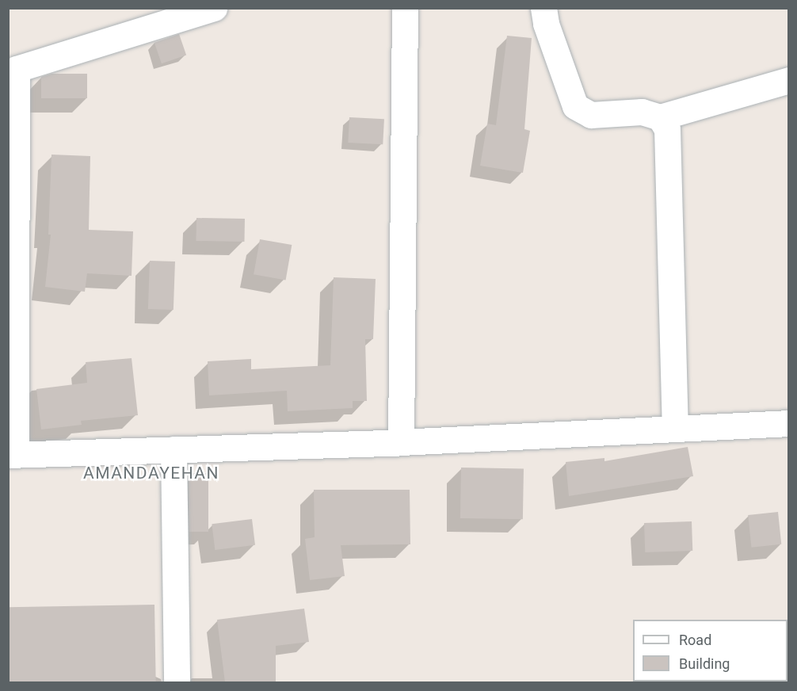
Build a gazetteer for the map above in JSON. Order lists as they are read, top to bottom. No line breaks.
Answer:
{"districts":["AMANDAYEHAN"],"legend":["Road","Building"]}
